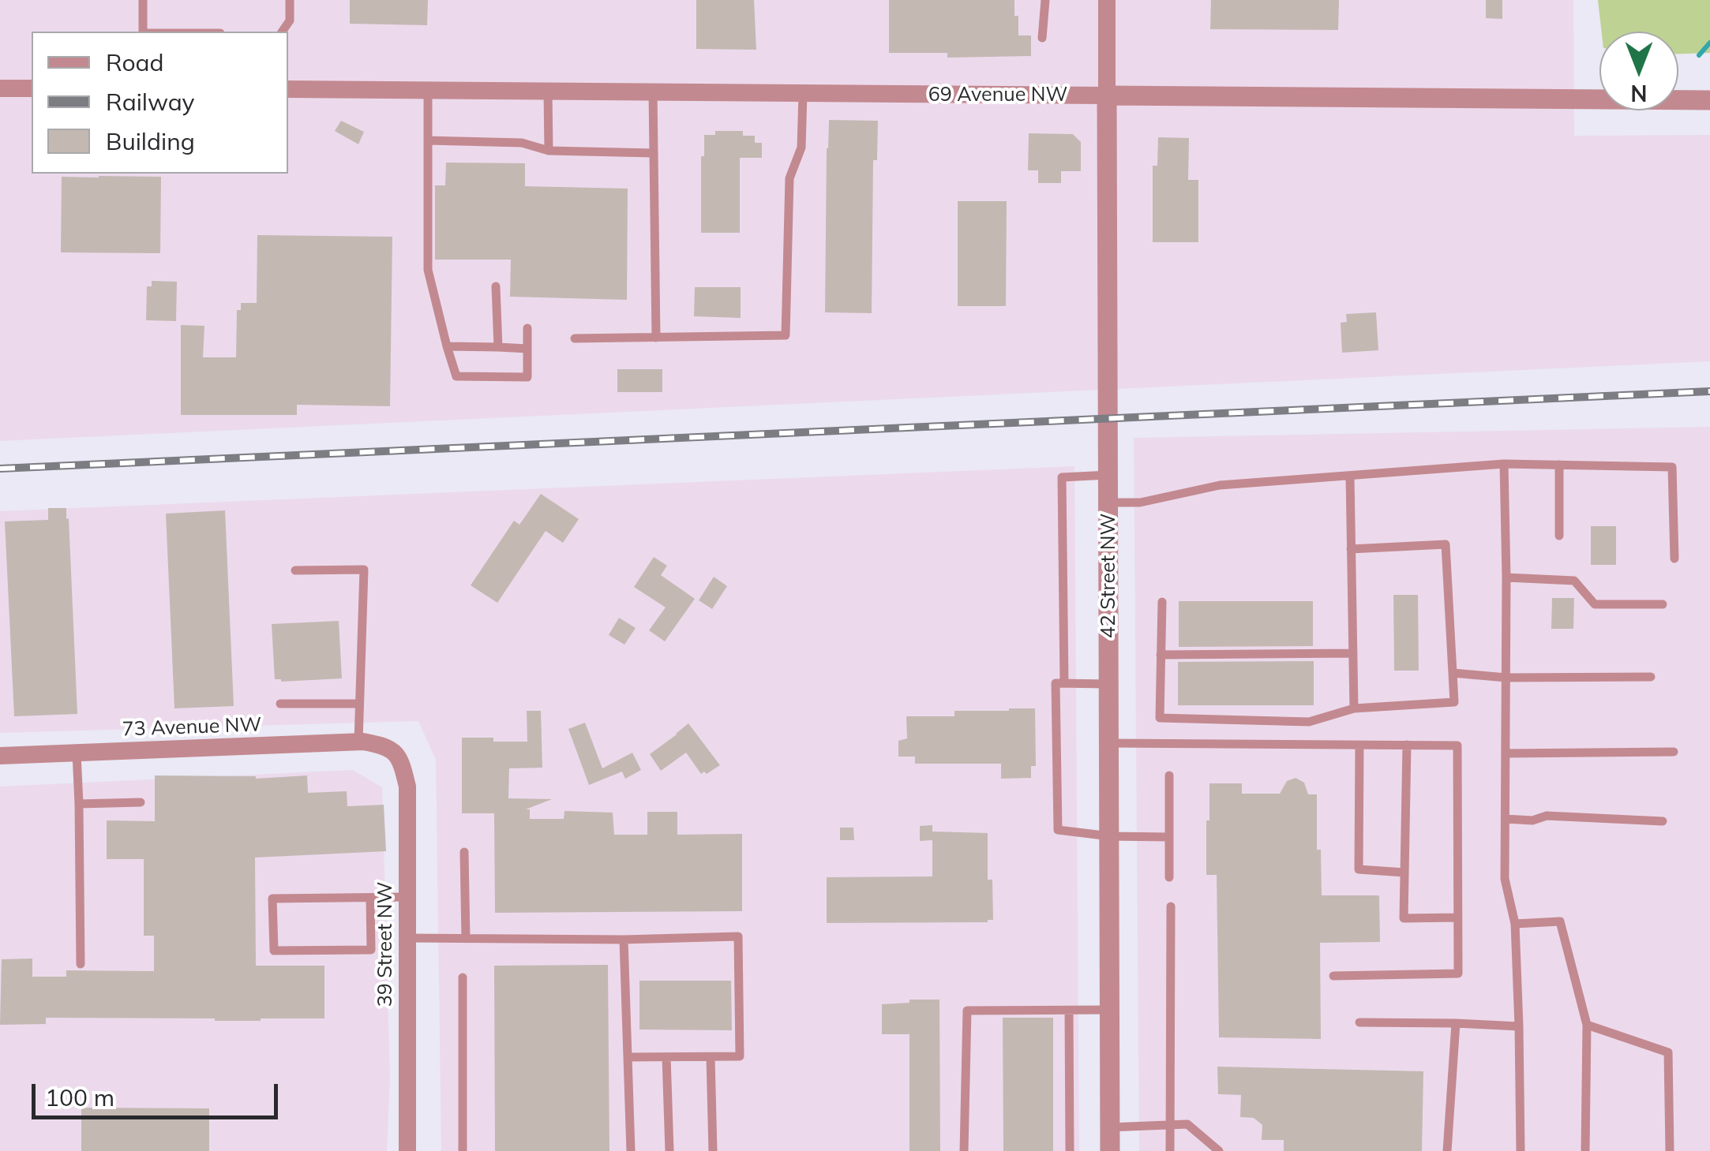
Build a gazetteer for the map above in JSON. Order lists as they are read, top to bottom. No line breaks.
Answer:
{"streets":{"street":["69 Avenue NW","42 Street NW","73 Avenue NW","39 Street NW"]},"crossings":[["69 Avenue NW","42 Street NW"],["73 Avenue NW","39 Street NW"]],"legend":["Road","Railway","Building"],"scale_bar":"100 m","north":"bottom"}
